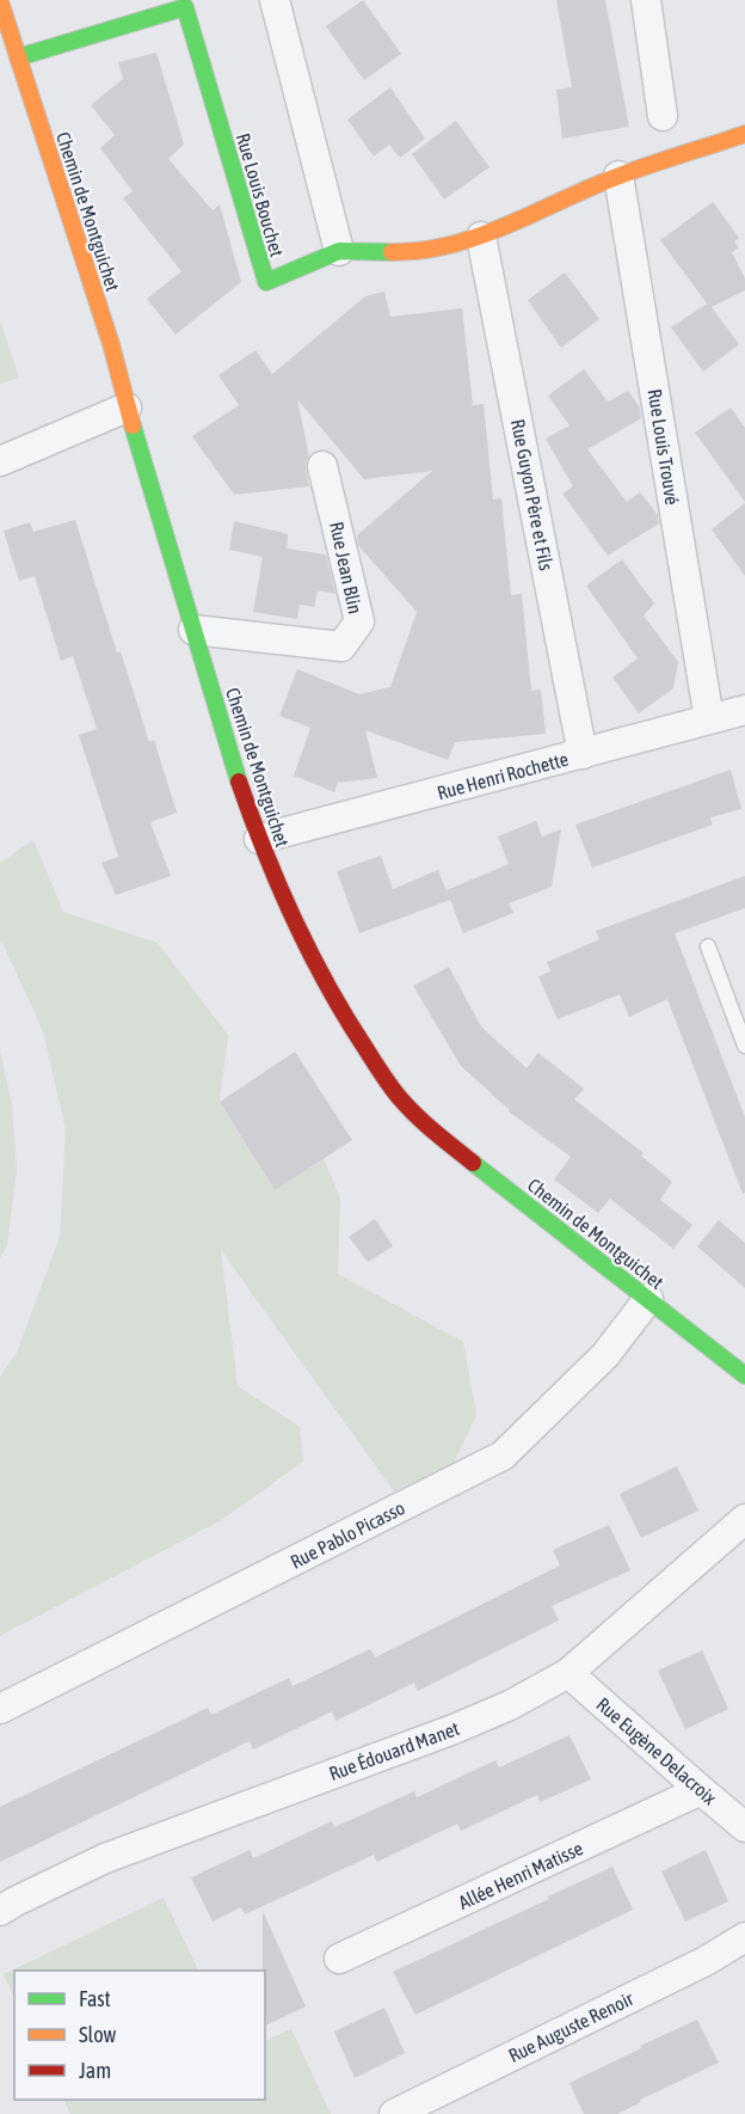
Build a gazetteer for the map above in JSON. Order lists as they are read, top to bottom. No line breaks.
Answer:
{"streets":{"street":["Rue Louis Bouchet","Chemin de Montguichet","Rue Louis Trouvé","Rue Guyon Père et Fils","Rue Jean Blin","Rue Henri Rochette","Rue Pablo Picasso","Rue Édouard Manet","Rue Eugène Delacroix","Allée Henri Matisse","Rue Auguste Renoir"]},"crossings":[["Rue Louis Bouchet","Chemin de Montguichet"],["Rue Louis Bouchet","Rue Louis Trouvé"],["Rue Louis Bouchet","Rue Guyon Père et Fils"],["Chemin de Montguichet","Rue Jean Blin"],["Chemin de Montguichet","Rue Henri Rochette"],["Chemin de Montguichet","Rue Pablo Picasso"],["Rue Louis Trouvé","Rue Henri Rochette"],["Rue Guyon Père et Fils","Rue Henri Rochette"],["Rue Édouard Manet","Rue Eugène Delacroix"],["Rue Eugène Delacroix","Allée Henri Matisse"]],"legend":["Fast","Slow","Jam"]}
